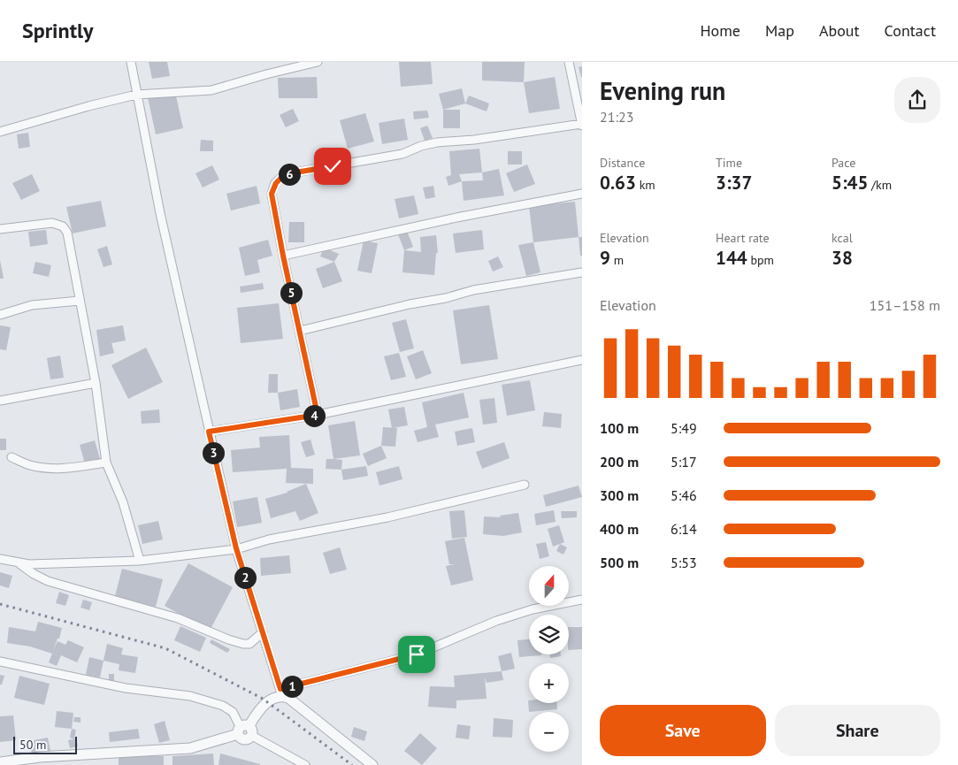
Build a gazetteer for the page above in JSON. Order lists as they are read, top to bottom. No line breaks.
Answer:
{"scale_bar":"50 m","north":"top","page":{"header":"Sprintly","nav":["Home","Map","About","Contact"],"heading":["Evening run","21:23"],"stats":[["Distance","0.63 km"],["Time","3:37"],["Pace","5:45 /km"],["Elevation","9 m"],["Heart rate","144 bpm"],["kcal","38"]],"pins":["6","5","4","3","2","1"],"chart":["Elevation","151–158 m"],"list":[{"name":"100 m","note":"5:49"},{"name":"200 m","note":"5:17"},{"name":"300 m","note":"5:46"},{"name":"400 m","note":"6:14"},{"name":"500 m","note":"5:53"}],"map_buttons":["+","−"],"buttons":["Save","Share"],"scale":"50 m"}}
